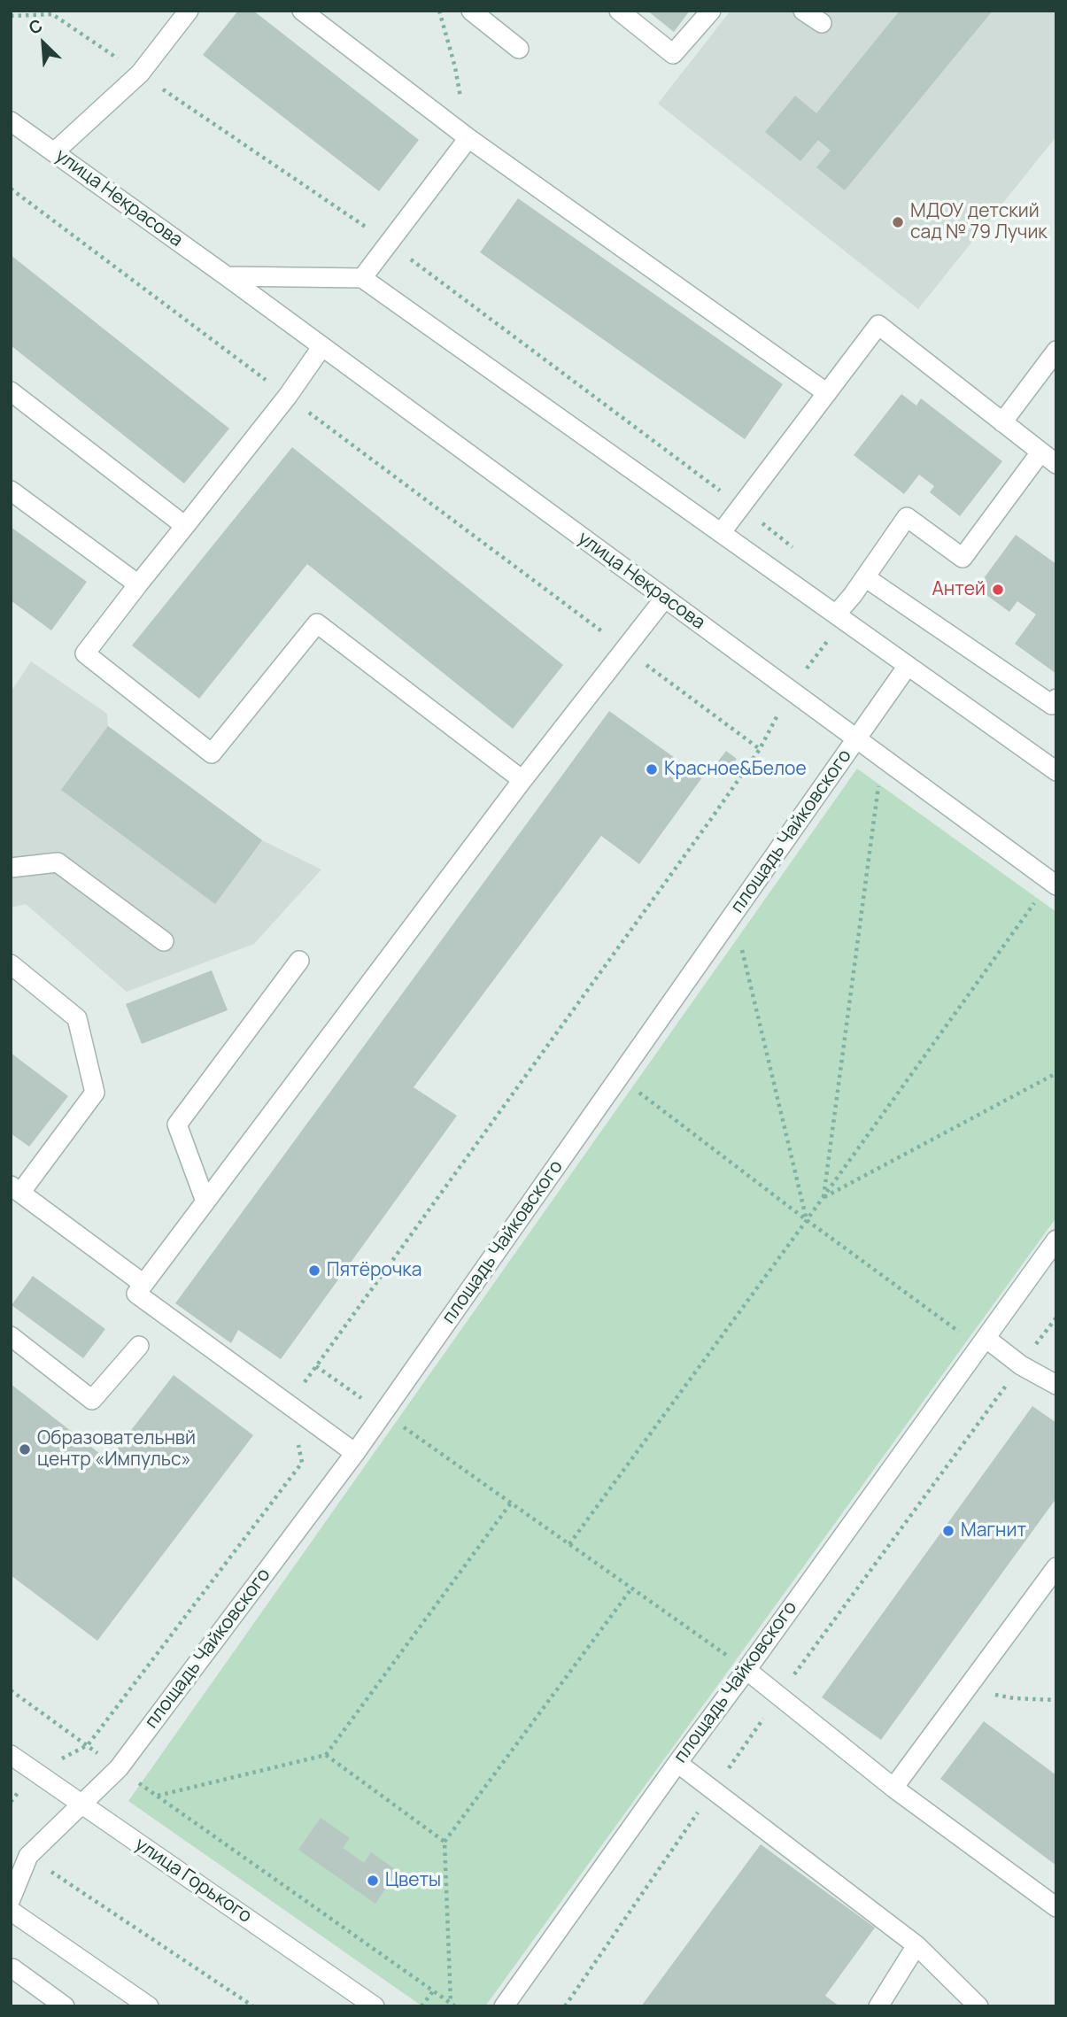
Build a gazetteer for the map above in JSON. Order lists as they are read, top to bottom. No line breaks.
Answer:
{"streets":{"street":["улица Некрасова","площадь Чайковского","улица Горького"]},"crossings":[["улица Некрасова","площадь Чайковского"],["площадь Чайковского","улица Горького"]],"places":["МДОУ детский сад № 79 Лучик","Антей","Красное&Белое","Пятёрочка","Образовательнвй центр «Импульс»","Магнит","Цветы"],"north":"top left"}
